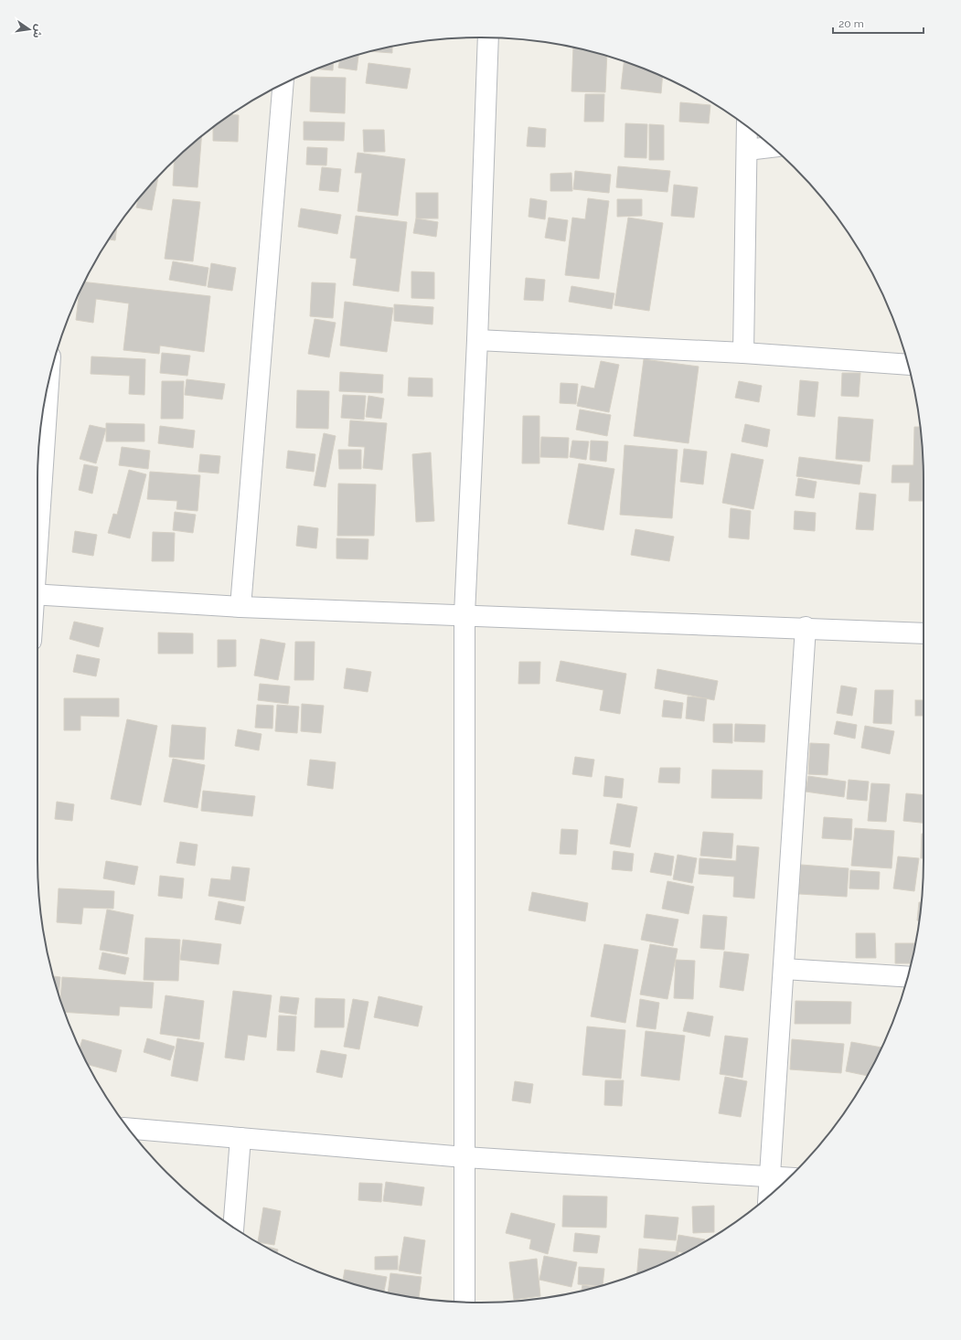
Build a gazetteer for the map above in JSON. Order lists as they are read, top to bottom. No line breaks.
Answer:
{"scale_bar":"20 m","north":"right"}
